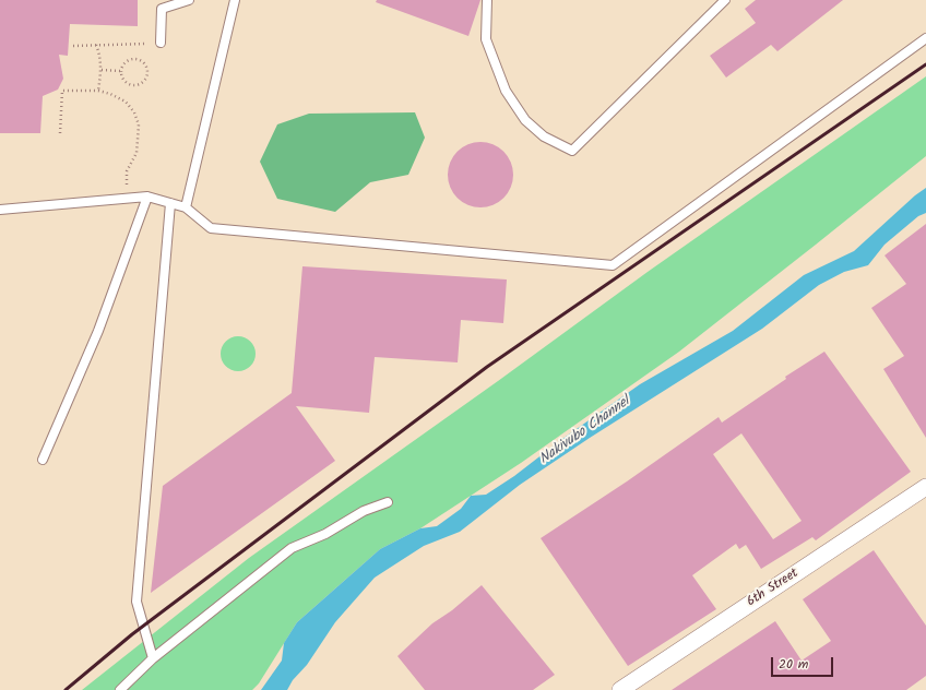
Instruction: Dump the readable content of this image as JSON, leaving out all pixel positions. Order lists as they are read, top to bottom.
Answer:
{
  "streets": {
    "street": ["6th Street"]
  },
  "water": ["Nakivubo Channel"],
  "scale_bar": "20 m"
}
